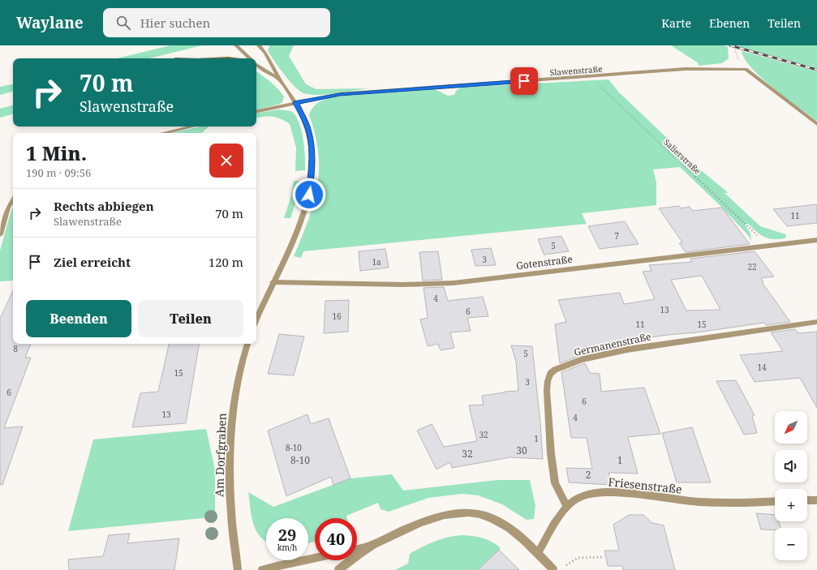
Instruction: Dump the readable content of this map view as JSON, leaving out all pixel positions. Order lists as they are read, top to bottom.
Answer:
{
  "streets": {
    "street": [
      "Slawenstraße",
      "Gotenstraße",
      "Germanenstraße",
      "Am Dorfgraben",
      "Friesenstraße"
    ],
    "path": ["Salierstraße"]
  },
  "crossings": [
    ["Slawenstraße", "Salierstraße"],
    ["Salierstraße", "Gotenstraße"],
    ["Germanenstraße", "Friesenstraße"]
  ],
  "house_numbers": [
    "11",
    "7",
    "5",
    "3",
    "1a",
    "22",
    "4",
    "13",
    "6",
    "16",
    "11",
    "15",
    "8",
    "5",
    "14",
    "15",
    "3",
    "6",
    "6",
    "13",
    "4",
    "32",
    "1",
    "8-10",
    "30",
    "32",
    "8-10",
    "1",
    "2"
  ],
  "north": "bottom left",
  "page": {
    "header": "Waylane",
    "search": "Hier suchen",
    "nav": ["Karte", "Ebenen", "Teilen"],
    "turn": ["70 m", "Slawenstraße"],
    "heading": ["1 Min.", "190 m · 09:56"],
    "list": [
      {
        "name": "Rechts abbiegen",
        "note": "Slawenstraße",
        "value": "70 m"
      },
      {
        "name": "Ziel erreicht",
        "value": "120 m"
      }
    ],
    "buttons": ["Beenden", "Teilen"],
    "map_buttons": ["+", "−"],
    "speed": "29 km/h",
    "limit": "40"
  }
}
